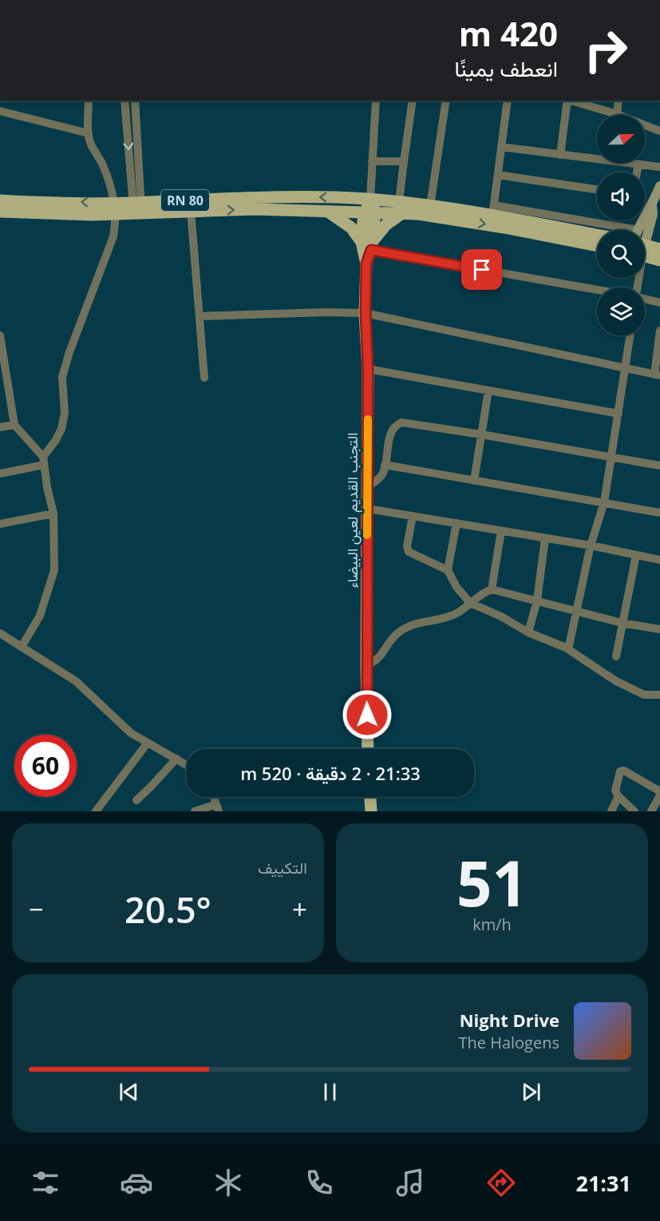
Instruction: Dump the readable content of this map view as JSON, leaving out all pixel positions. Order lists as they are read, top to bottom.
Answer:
{
  "streets": {
    "main road": ["RN 80", "التجنب القديم لعين البيضاء"]
  },
  "north": "right",
  "page": {
    "turn": ["420 m", "انعطف يمينًا"],
    "limit": "60",
    "trip": "21:33 · 2 دقيقة · 520 m",
    "tile": [
      ["51", "km/h"],
      "التكييف"
    ],
    "heat": ["−", "20.5°", "+"],
    "song": ["Night Drive", "The Halogens"],
    "tabs": "21:31"
  }
}
